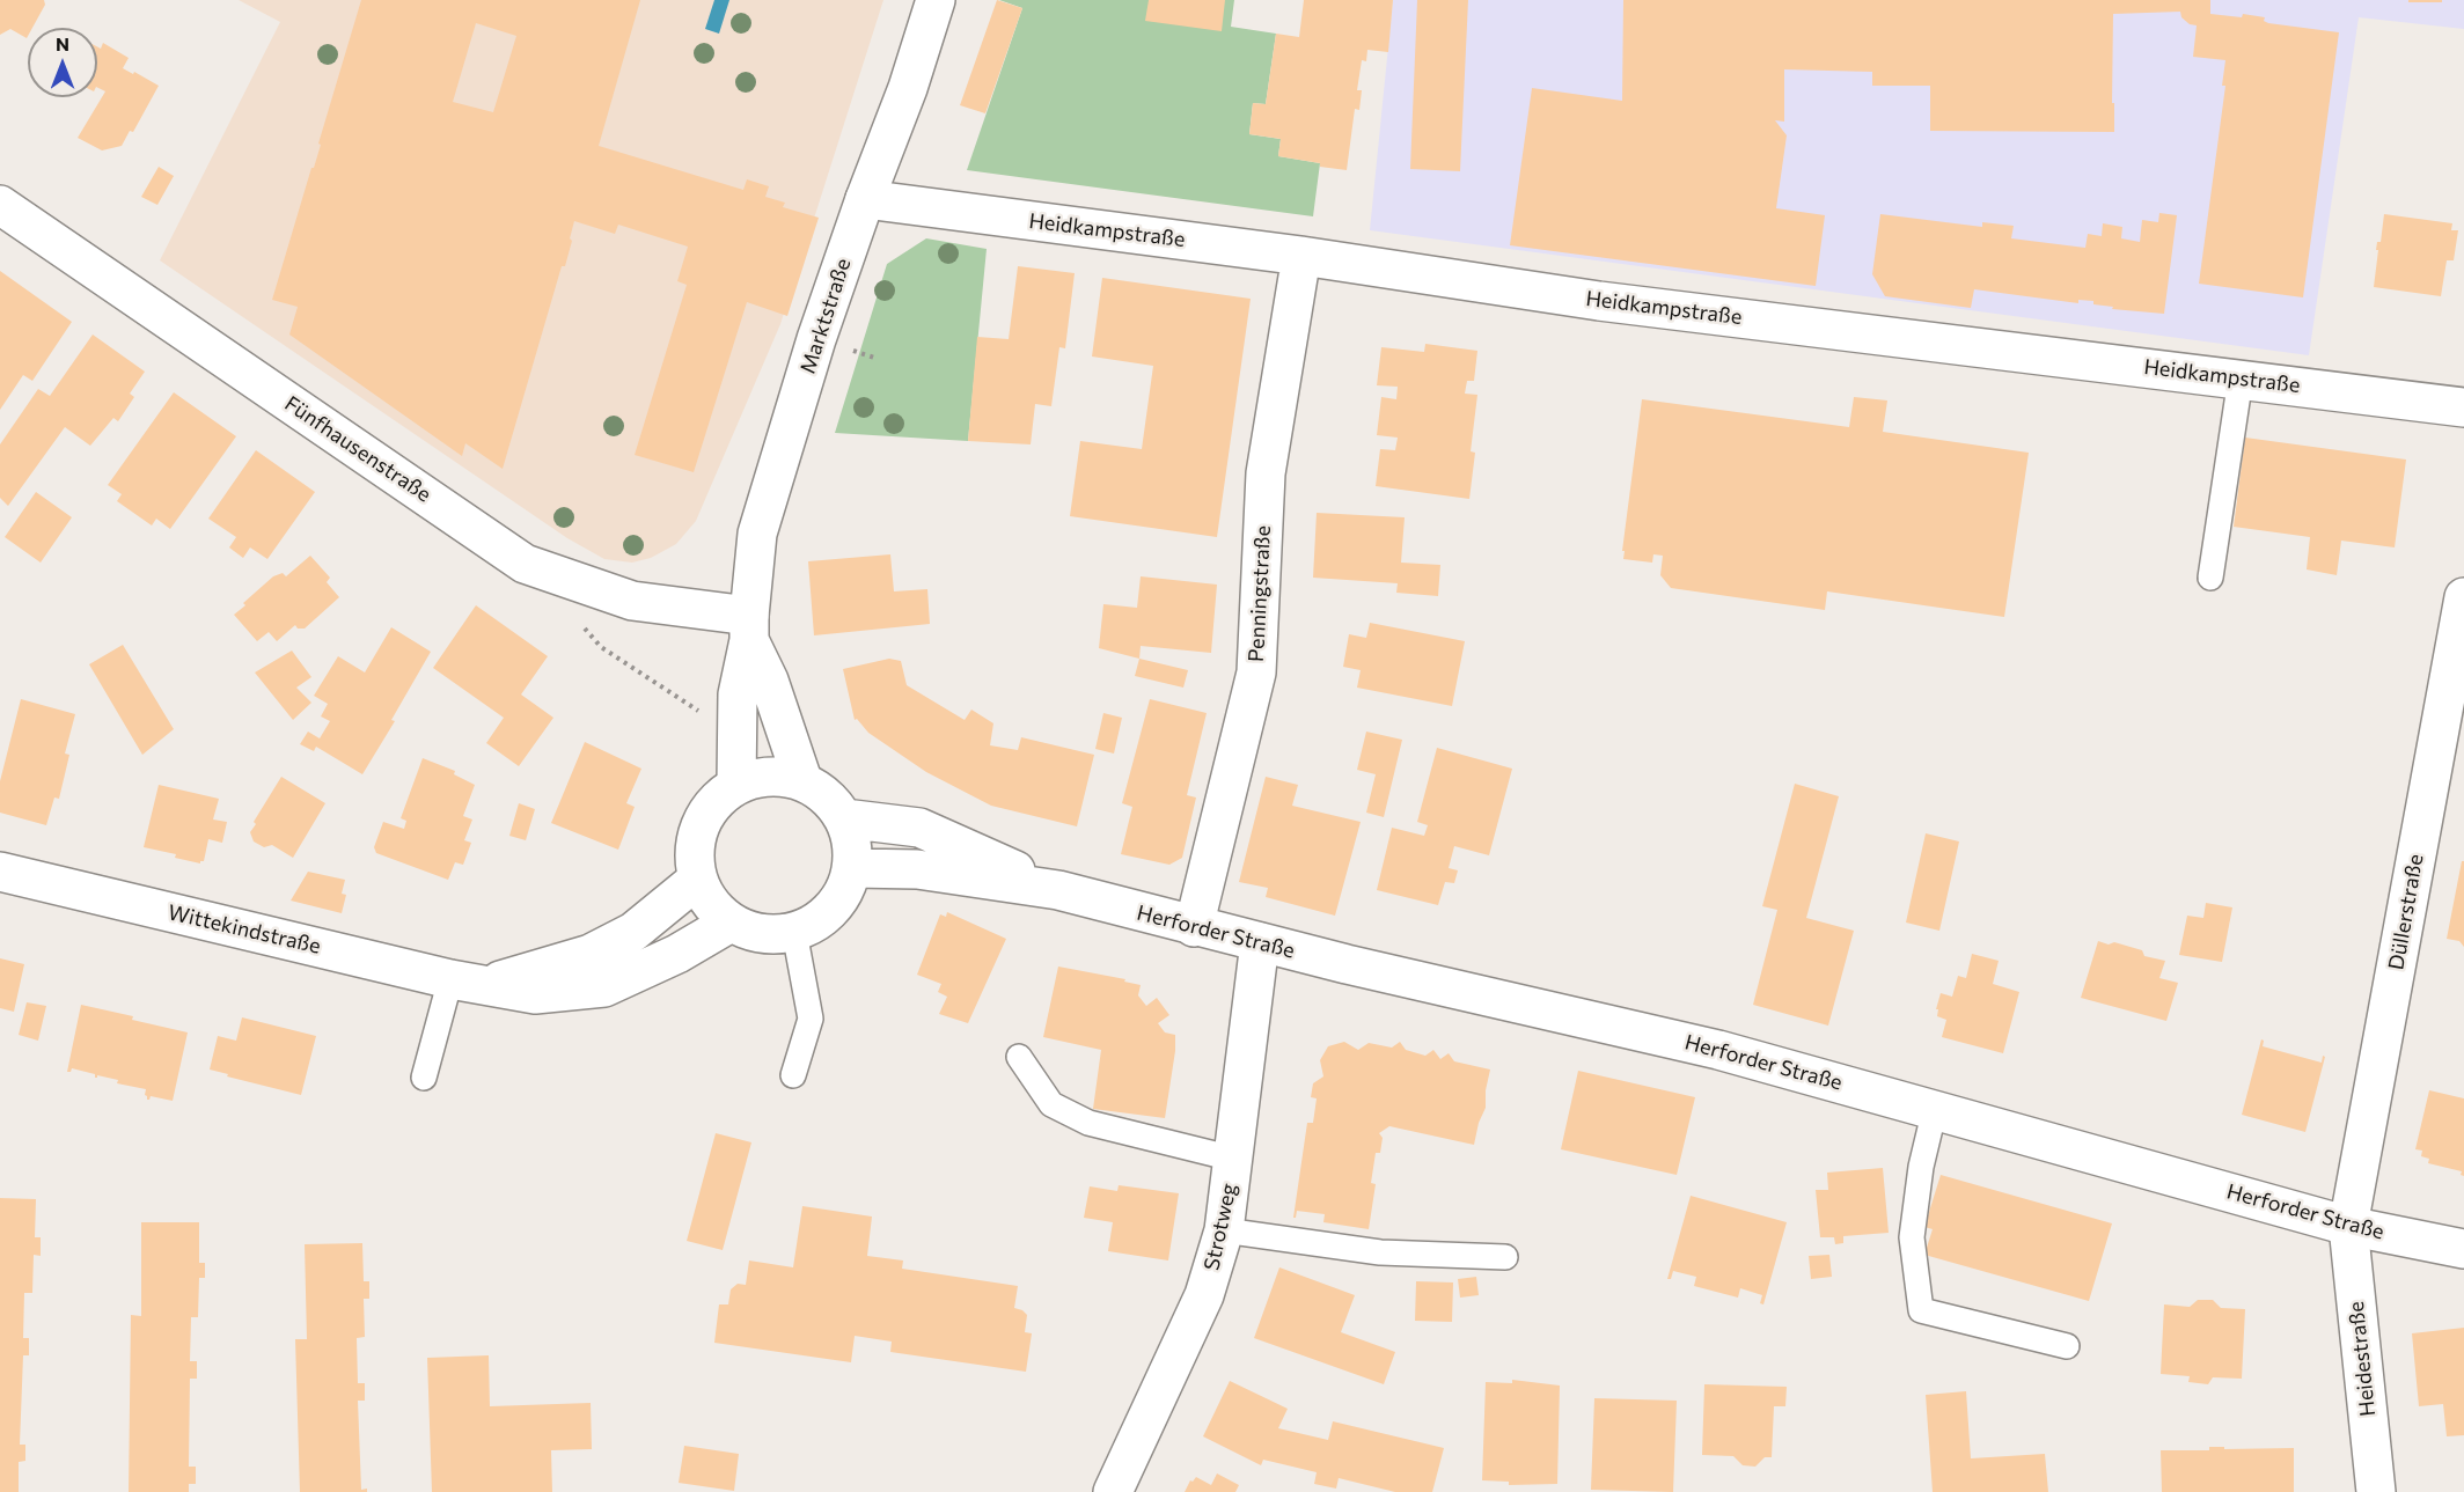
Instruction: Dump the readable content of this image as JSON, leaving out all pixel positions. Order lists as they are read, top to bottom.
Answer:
{
  "streets": {
    "street": [
      "Heidkampstraße",
      "Marktstraße",
      "Fünfhausenstraße",
      "Penningstraße",
      "Düllerstraße",
      "Wittekindstraße",
      "Herforder Straße",
      "Strotweg",
      "Heidestraße"
    ]
  },
  "crossings": [
    ["Heidkampstraße", "Marktstraße"],
    ["Heidkampstraße", "Penningstraße"],
    ["Marktstraße", "Fünfhausenstraße"],
    ["Marktstraße", "Wittekindstraße"],
    ["Marktstraße", "Herforder Straße"],
    ["Penningstraße", "Herforder Straße"],
    ["Düllerstraße", "Herforder Straße"],
    ["Düllerstraße", "Heidestraße"],
    ["Wittekindstraße", "Herforder Straße"],
    ["Herforder Straße", "Strotweg"],
    ["Herforder Straße", "Heidestraße"]
  ],
  "north": "top"
}
